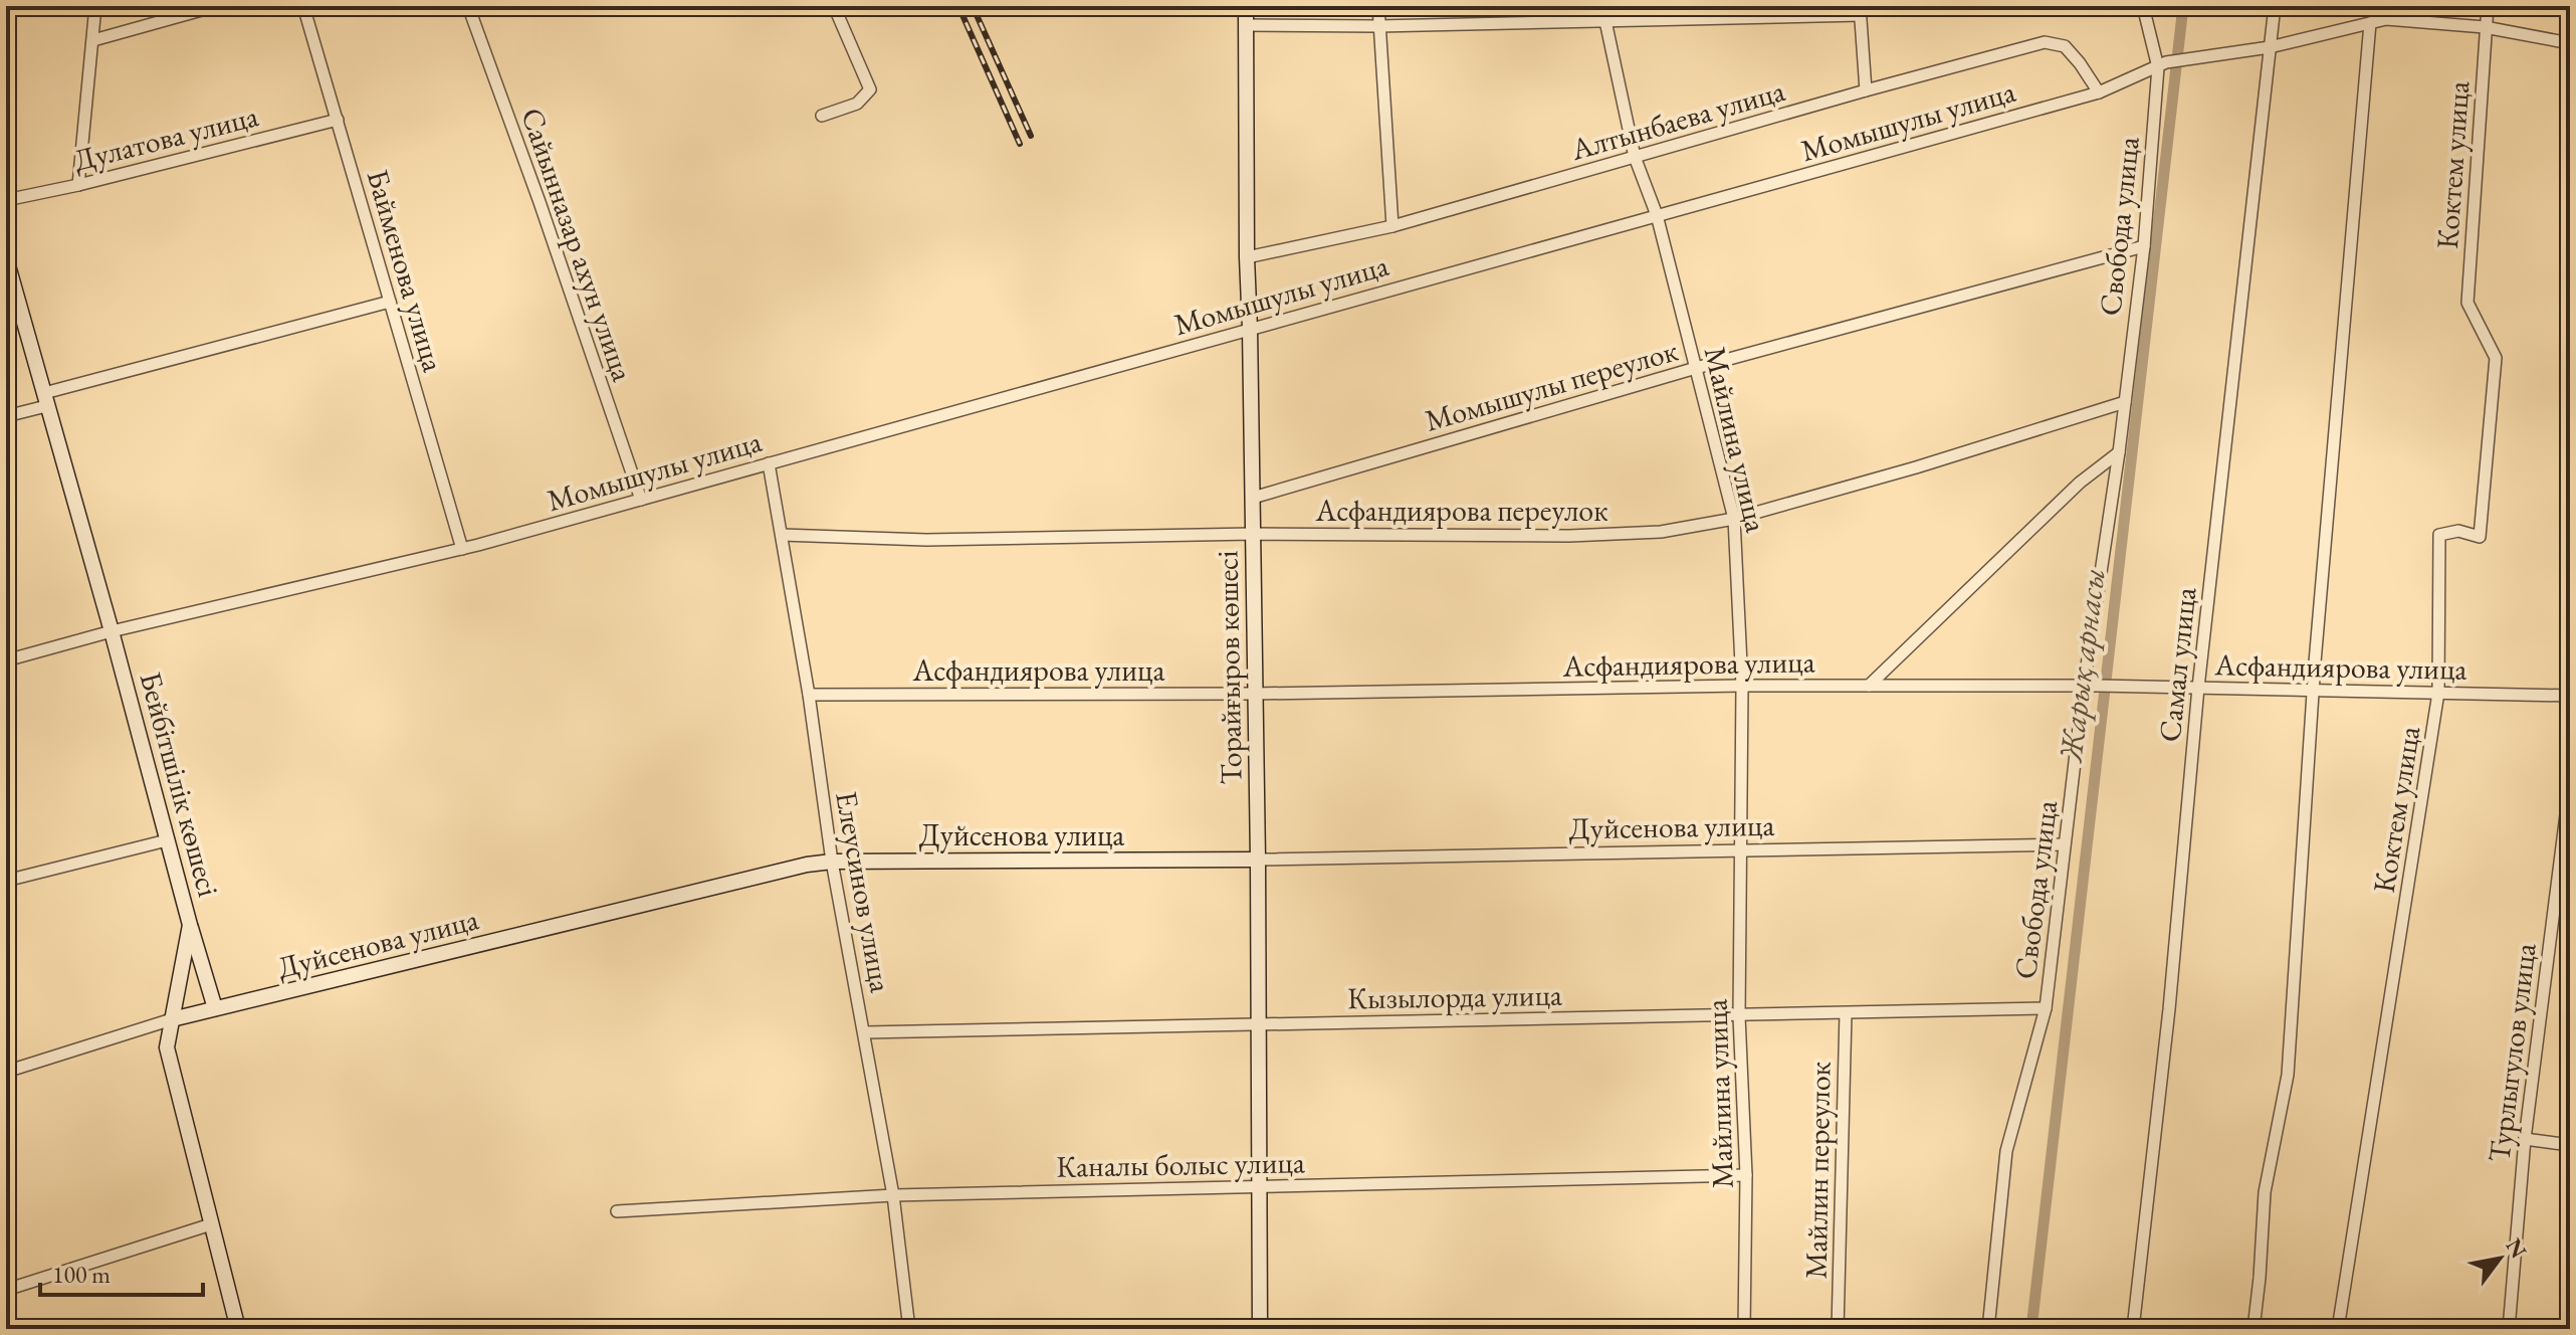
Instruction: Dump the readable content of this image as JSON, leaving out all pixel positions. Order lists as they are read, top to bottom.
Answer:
{
  "streets": {
    "street": [
      "Алтынбаева улица",
      "Момышулы улица",
      "Дулатова улица",
      "Коктем улица",
      "Свобода улица",
      "Сайынназар ахун улица",
      "Байменова улица",
      "Момышулы переулок",
      "Майлина улица",
      "Асфандиярова переулок",
      "Асфандиярова улица",
      "Самал улица",
      "Торайғыров көшесі",
      "Бейбітшілік көшесі",
      "Дуйсенова улица",
      "Елеусинов улица",
      "Кызылорда улица",
      "Турлыгулов улица",
      "Каналы болыс улица",
      "Майлин переулок"
    ]
  },
  "crossings": [
    ["Алтынбаева улица", "Момышулы улица"],
    ["Алтынбаева улица", "Майлина улица"],
    ["Алтынбаева улица", "Торайғыров көшесі"],
    ["Момышулы улица", "Коктем улица"],
    ["Момышулы улица", "Свобода улица"],
    ["Момышулы улица", "Сайынназар ахун улица"],
    ["Момышулы улица", "Байменова улица"],
    ["Момышулы улица", "Майлина улица"],
    ["Момышулы улица", "Самал улица"],
    ["Момышулы улица", "Торайғыров көшесі"],
    ["Момышулы улица", "Бейбітшілік көшесі"],
    ["Момышулы улица", "Елеусинов улица"],
    ["Дулатова улица", "Байменова улица"],
    ["Коктем улица", "Асфандиярова улица"],
    ["Свобода улица", "Момышулы переулок"],
    ["Свобода улица", "Асфандиярова переулок"],
    ["Свобода улица", "Асфандиярова улица"],
    ["Свобода улица", "Дуйсенова улица"],
    ["Свобода улица", "Кызылорда улица"],
    ["Момышулы переулок", "Майлина улица"],
    ["Момышулы переулок", "Торайғыров көшесі"],
    ["Майлина улица", "Асфандиярова переулок"],
    ["Майлина улица", "Асфандиярова улица"],
    ["Майлина улица", "Дуйсенова улица"],
    ["Майлина улица", "Кызылорда улица"],
    ["Майлина улица", "Каналы болыс улица"],
    ["Асфандиярова переулок", "Торайғыров көшесі"],
    ["Асфандиярова переулок", "Елеусинов улица"],
    ["Асфандиярова улица", "Самал улица"],
    ["Асфандиярова улица", "Торайғыров көшесі"],
    ["Асфандиярова улица", "Елеусинов улица"],
    ["Торайғыров көшесі", "Дуйсенова улица"],
    ["Торайғыров көшесі", "Кызылорда улица"],
    ["Торайғыров көшесі", "Каналы болыс улица"],
    ["Бейбітшілік көшесі", "Дуйсенова улица"],
    ["Дуйсенова улица", "Елеусинов улица"],
    ["Елеусинов улица", "Кызылорда улица"],
    ["Елеусинов улица", "Каналы болыс улица"],
    ["Кызылорда улица", "Майлин переулок"]
  ],
  "water": ["Жарық арнасы"],
  "scale_bar": "100 m",
  "north": "top right"
}
